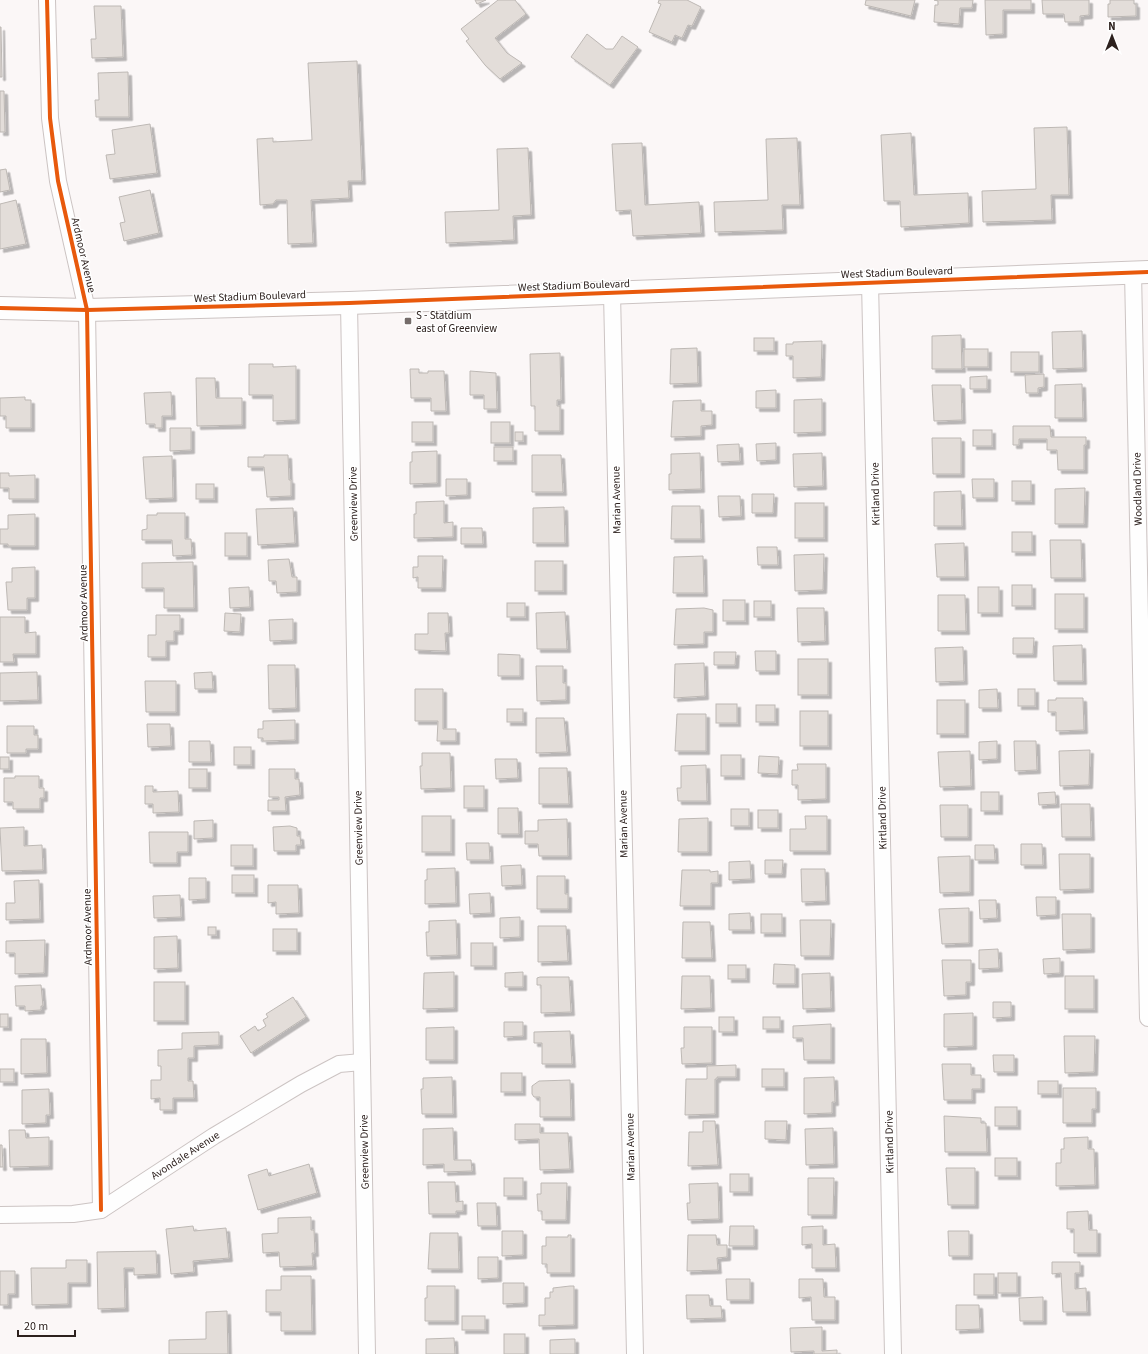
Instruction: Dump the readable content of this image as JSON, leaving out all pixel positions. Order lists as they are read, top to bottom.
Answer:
{
  "streets": {
    "main road": ["West Stadium Boulevard"],
    "street": [
      "Ardmoor Avenue",
      "Woodland Drive",
      "Kirtland Drive",
      "Marian Avenue",
      "Greenview Drive",
      "Avondale Avenue"
    ]
  },
  "crossings": [
    ["Ardmoor Avenue", "West Stadium Boulevard"],
    ["Ardmoor Avenue", "Avondale Avenue"],
    ["West Stadium Boulevard", "Woodland Drive"],
    ["West Stadium Boulevard", "Kirtland Drive"],
    ["West Stadium Boulevard", "Marian Avenue"],
    ["West Stadium Boulevard", "Greenview Drive"],
    ["Greenview Drive", "Avondale Avenue"]
  ],
  "places": {
    "transit": ["S - Statdium east of Greenview"]
  },
  "scale_bar": "20 m",
  "north": "top"
}
